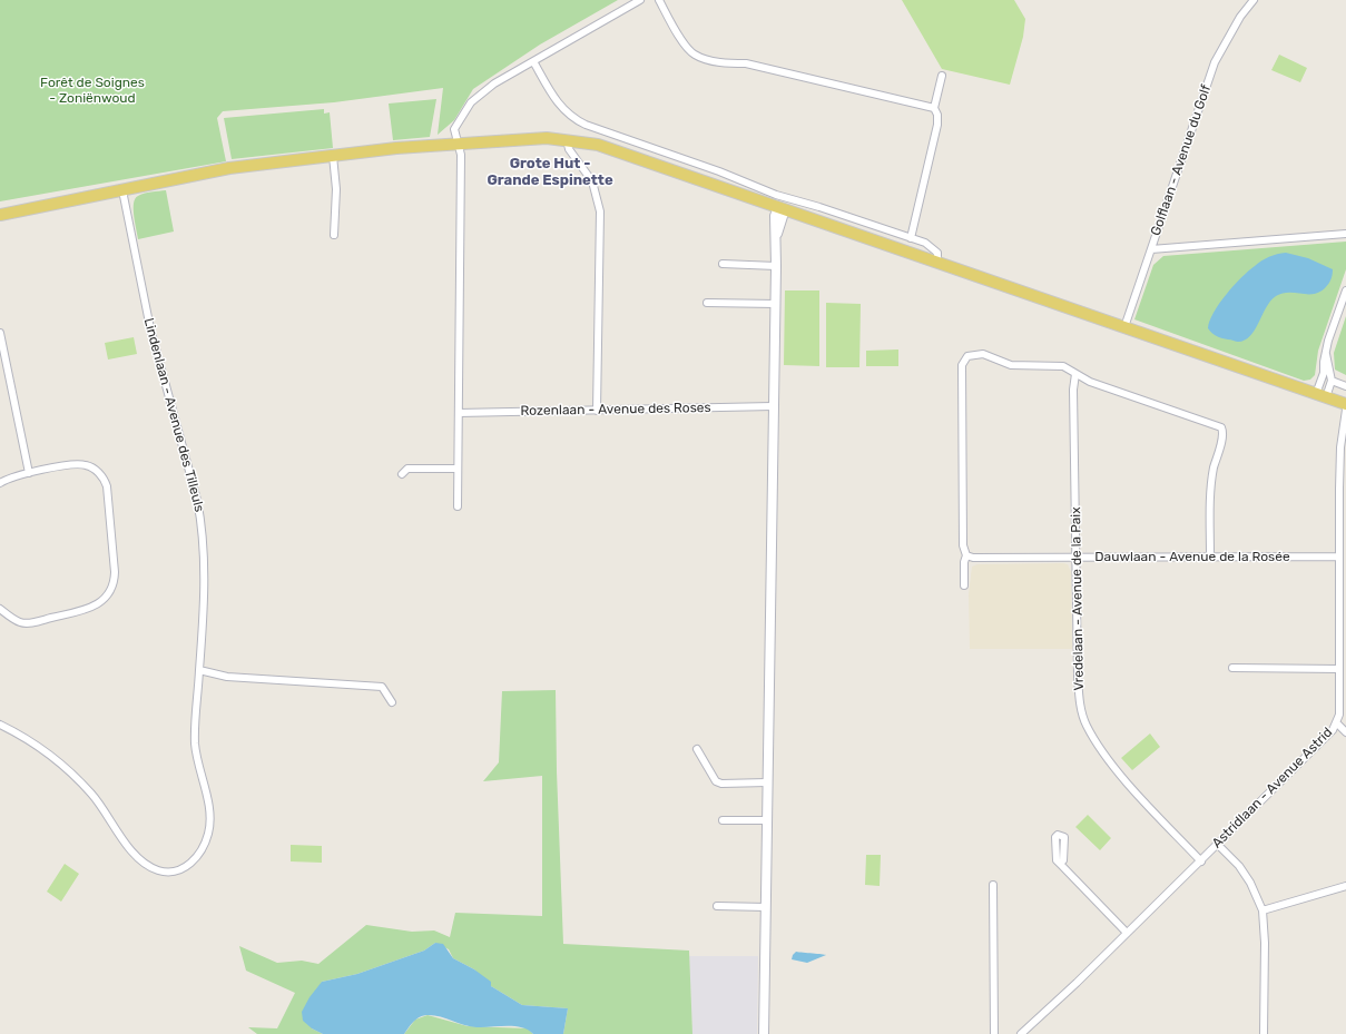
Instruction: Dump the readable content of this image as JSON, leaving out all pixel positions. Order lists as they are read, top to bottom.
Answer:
{
  "streets": {
    "street": [
      "Golflaan - Avenue du Golf",
      "Rozenlaan - Avenue des Roses",
      "Lindenlaan - Avenue des Tilleuls",
      "Dauwlaan - Avenue de la Rosée",
      "Vredelaan - Avenue de la Paix",
      "Astridlaan - Avenue Astrid"
    ]
  },
  "crossings": [
    ["Dauwlaan - Avenue de la Rosée", "Vredelaan - Avenue de la Paix"],
    ["Dauwlaan - Avenue de la Rosée", "Astridlaan - Avenue Astrid"],
    ["Vredelaan - Avenue de la Paix", "Astridlaan - Avenue Astrid"]
  ],
  "districts": ["Grote Hut - Grande Espinette"],
  "parks": ["Forêt de Soignes - Zoniënwoud"]
}
